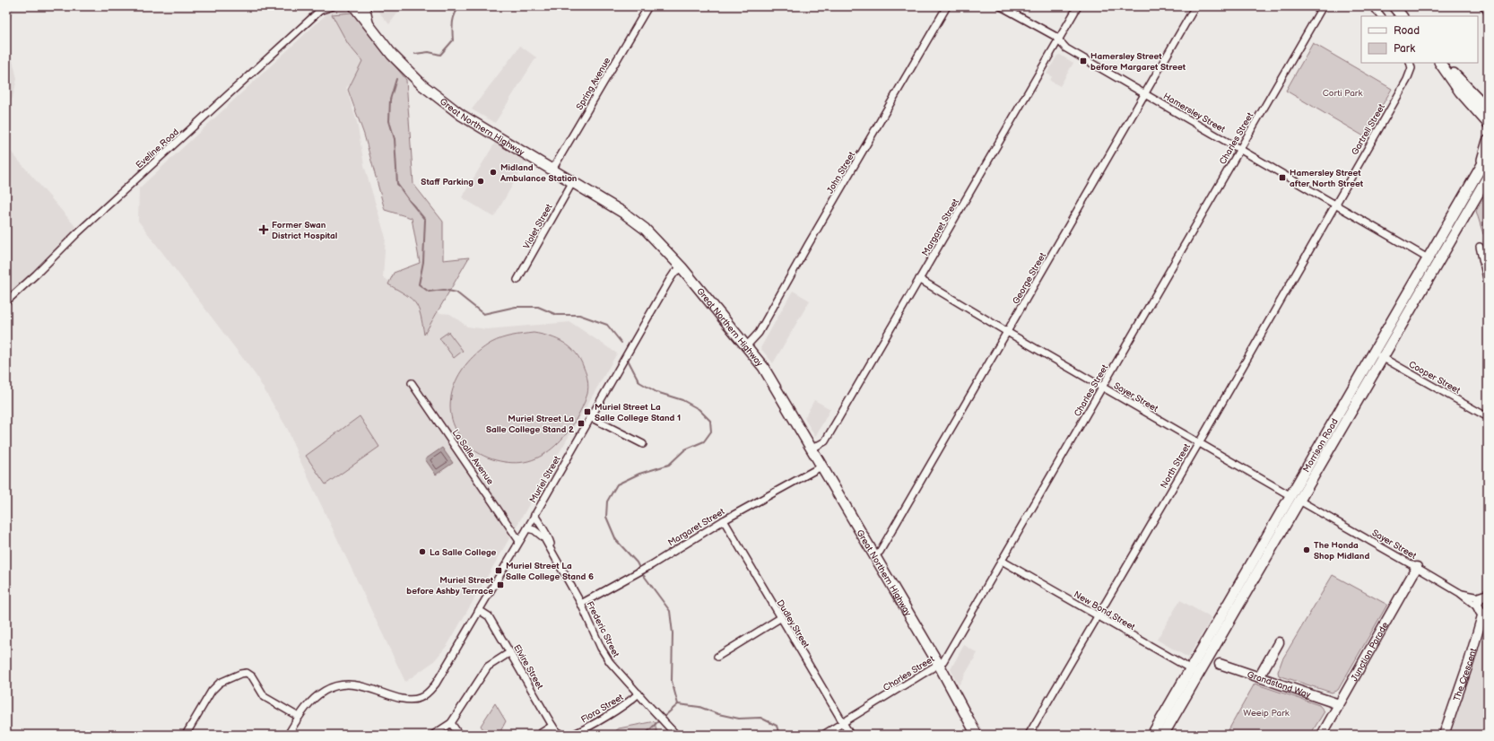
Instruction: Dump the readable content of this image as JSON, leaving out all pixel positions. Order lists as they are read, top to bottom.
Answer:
{
  "streets": {
    "main road": ["Great Northern Highway", "Morrison Road"],
    "street": [
      "Spring Avenue",
      "Hamersley Street",
      "Gartrell Street",
      "Charles Street",
      "Eveline Road",
      "John Street",
      "Violet Street",
      "Margaret Street",
      "George Street",
      "Cooper Street",
      "Sayer Street",
      "La Salle Avenue",
      "North Street",
      "Muriel Street",
      "New Bond Street",
      "Dudley Street",
      "Frederic Street",
      "Junction Parade",
      "Elvire Street",
      "The Crescent",
      "Grandstand Way",
      "Flora Street"
    ]
  },
  "crossings": [
    ["Spring Avenue", "Great Northern Highway"],
    ["Hamersley Street", "Gartrell Street"],
    ["Hamersley Street", "Charles Street"],
    ["Hamersley Street", "Margaret Street"],
    ["Hamersley Street", "George Street"],
    ["Hamersley Street", "Morrison Road"],
    ["Hamersley Street", "North Street"],
    ["Great Northern Highway", "Charles Street"],
    ["Great Northern Highway", "John Street"],
    ["Great Northern Highway", "Violet Street"],
    ["Great Northern Highway", "Margaret Street"],
    ["Great Northern Highway", "George Street"],
    ["Great Northern Highway", "Muriel Street"],
    ["Gartrell Street", "North Street"],
    ["Charles Street", "Sayer Street"],
    ["Charles Street", "New Bond Street"],
    ["Charles Street", "Dudley Street"],
    ["Margaret Street", "Sayer Street"],
    ["Margaret Street", "Dudley Street"],
    ["Margaret Street", "Frederic Street"],
    ["George Street", "Sayer Street"],
    ["Cooper Street", "Morrison Road"],
    ["Sayer Street", "Morrison Road"],
    ["Sayer Street", "North Street"],
    ["Sayer Street", "Junction Parade"],
    ["Sayer Street", "The Crescent"],
    ["Morrison Road", "New Bond Street"],
    ["La Salle Avenue", "Muriel Street"],
    ["North Street", "New Bond Street"],
    ["Muriel Street", "Frederic Street"],
    ["Muriel Street", "Elvire Street"],
    ["Frederic Street", "Flora Street"],
    ["Junction Parade", "Grandstand Way"]
  ],
  "parks": ["Corti Park", "Weeip Park"],
  "places": {
    "transit": [
      "Hamersley Street before Margaret Street",
      "Hamersley Street after North Street",
      "Muriel Street La Salle College Stand 1",
      "Muriel Street La Salle College Stand 2",
      "Muriel Street La Salle College Stand 6",
      "Muriel Street before Ashby Terrace"
    ],
    "other": [
      "Midland Ambulance Station",
      "Staff Parking",
      "The Honda Shop Midland",
      "La Salle College"
    ],
    "health": ["Former Swan District Hospital"]
  },
  "legend": ["Road", "Park"]
}
